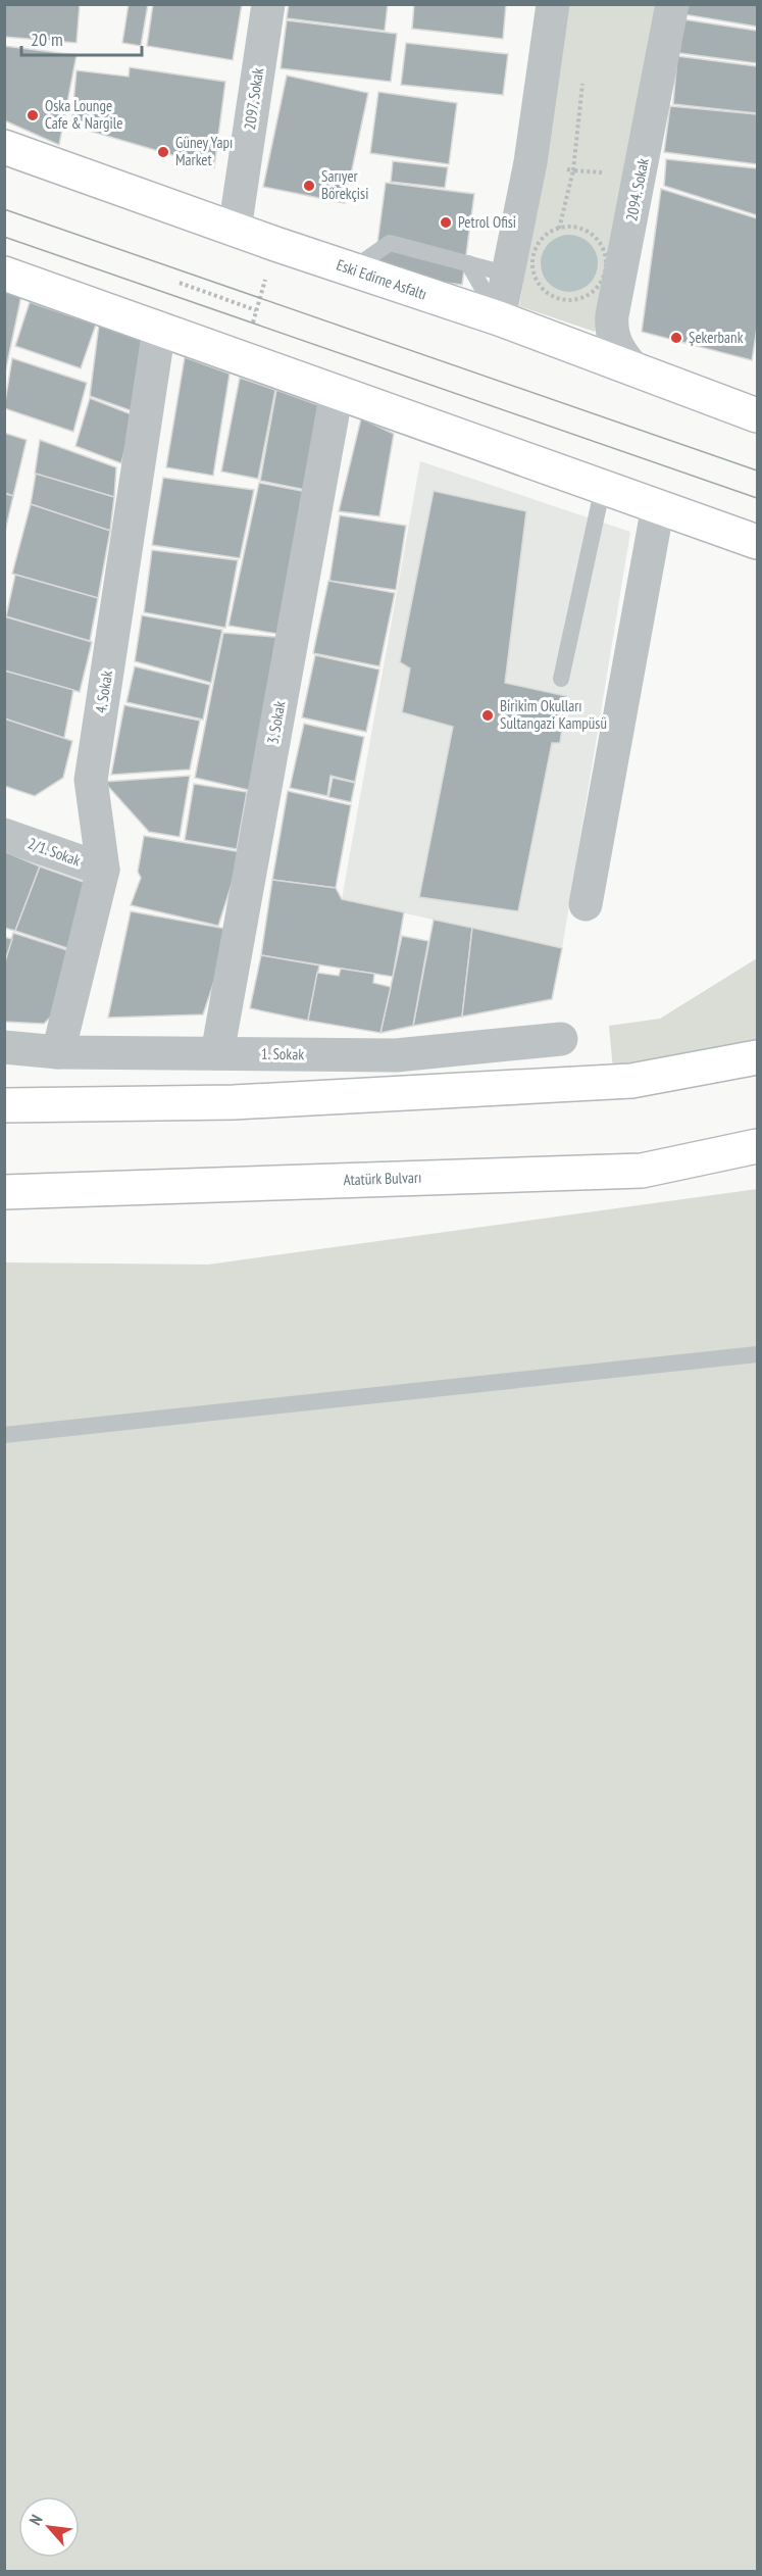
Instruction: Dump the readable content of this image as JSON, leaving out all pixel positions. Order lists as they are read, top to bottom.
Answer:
{
  "streets": {
    "main road": ["Eski Edirne Asfaltı", "Atatürk Bulvarı"],
    "street": [
      "2097. Sokak",
      "2094. Sokak",
      "4. Sokak",
      "3. Sokak",
      "2/1. Sokak",
      "1. Sokak"
    ]
  },
  "crossings": [
    ["2097. Sokak", "Eski Edirne Asfaltı"],
    ["2094. Sokak", "Eski Edirne Asfaltı"],
    ["4. Sokak", "2/1. Sokak"],
    ["4. Sokak", "1. Sokak"],
    ["3. Sokak", "1. Sokak"]
  ],
  "places": [
    "Oska Lounge Cafe & Nargile",
    "Güney Yapı Market",
    "Sarıyer Börekçisi",
    "Petrol Ofisi",
    "Şekerbank",
    "Birikim Okulları Sultangazi Kampüsü"
  ],
  "scale_bar": "20 m",
  "north": "top left"
}
